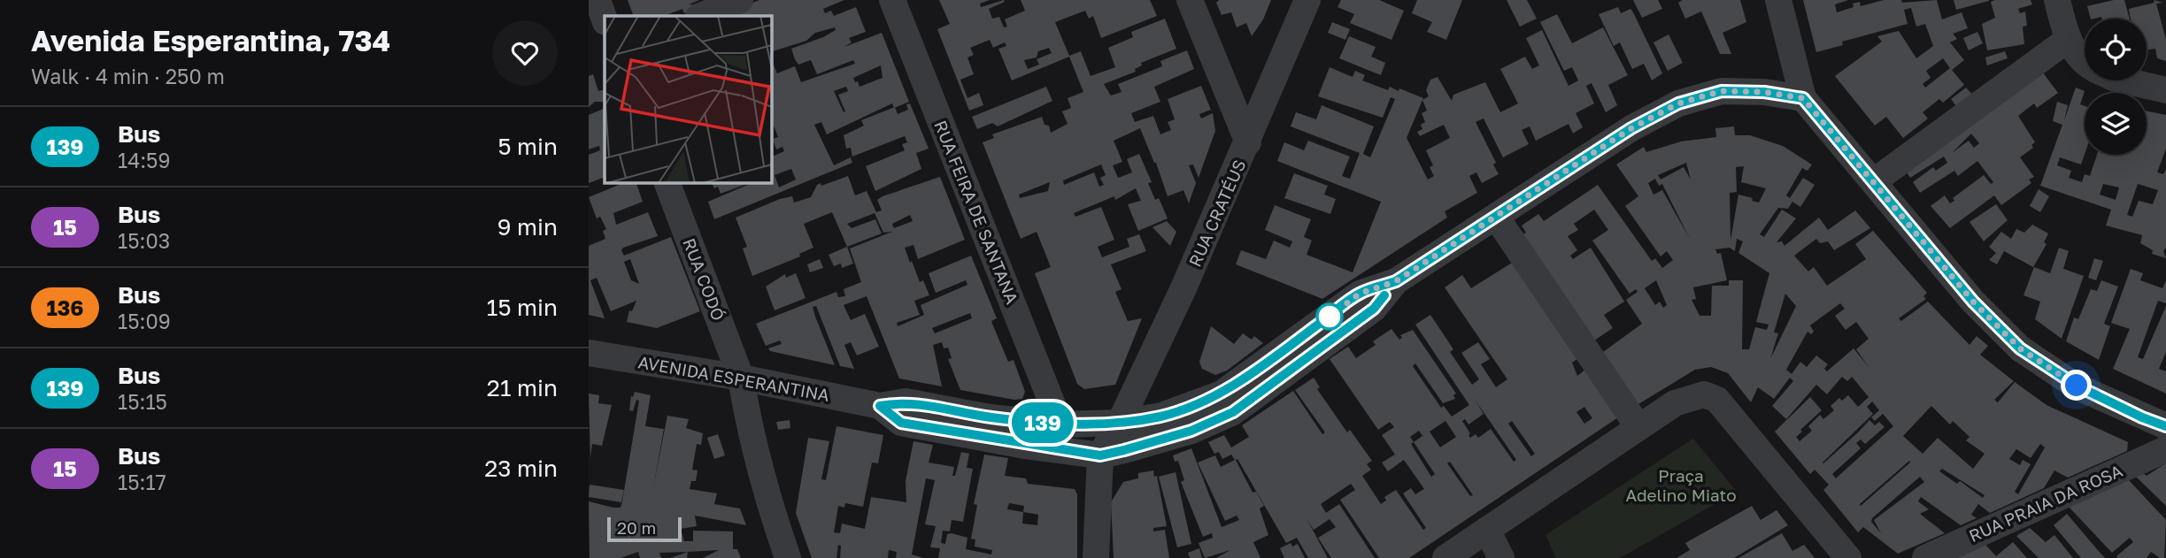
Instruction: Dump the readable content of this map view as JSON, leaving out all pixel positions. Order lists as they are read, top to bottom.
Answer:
{
  "streets": {
    "street": [
      "RUA FEIRA DE SANTANA",
      "RUA CRATÉUS",
      "RUA CODÓ",
      "AVENIDA ESPERANTINA",
      "RUA PRAIA DA ROSA"
    ]
  },
  "crossings": [
    ["RUA FEIRA DE SANTANA", "AVENIDA ESPERANTINA"],
    ["RUA CRATÉUS", "AVENIDA ESPERANTINA"],
    ["RUA CODÓ", "AVENIDA ESPERANTINA"]
  ],
  "parks": ["Praça Adelino Miato"],
  "lines": ["bus line 139"],
  "scale_bar": "20 m",
  "page": {
    "heading": ["Avenida Esperantina, 734", "Walk · 4 min · 250 m"],
    "on_map": "139",
    "list": [
      {
        "mark": "139",
        "name": "Bus",
        "note": "14:59",
        "value": "5 min"
      },
      {
        "mark": "15",
        "name": "Bus",
        "note": "15:03",
        "value": "9 min"
      },
      {
        "mark": "136",
        "name": "Bus",
        "note": "15:09",
        "value": "15 min"
      },
      {
        "mark": "139",
        "name": "Bus",
        "note": "15:15",
        "value": "21 min"
      },
      {
        "mark": "15",
        "name": "Bus",
        "note": "15:17",
        "value": "23 min"
      }
    ],
    "scale": "20 m"
  }
}
